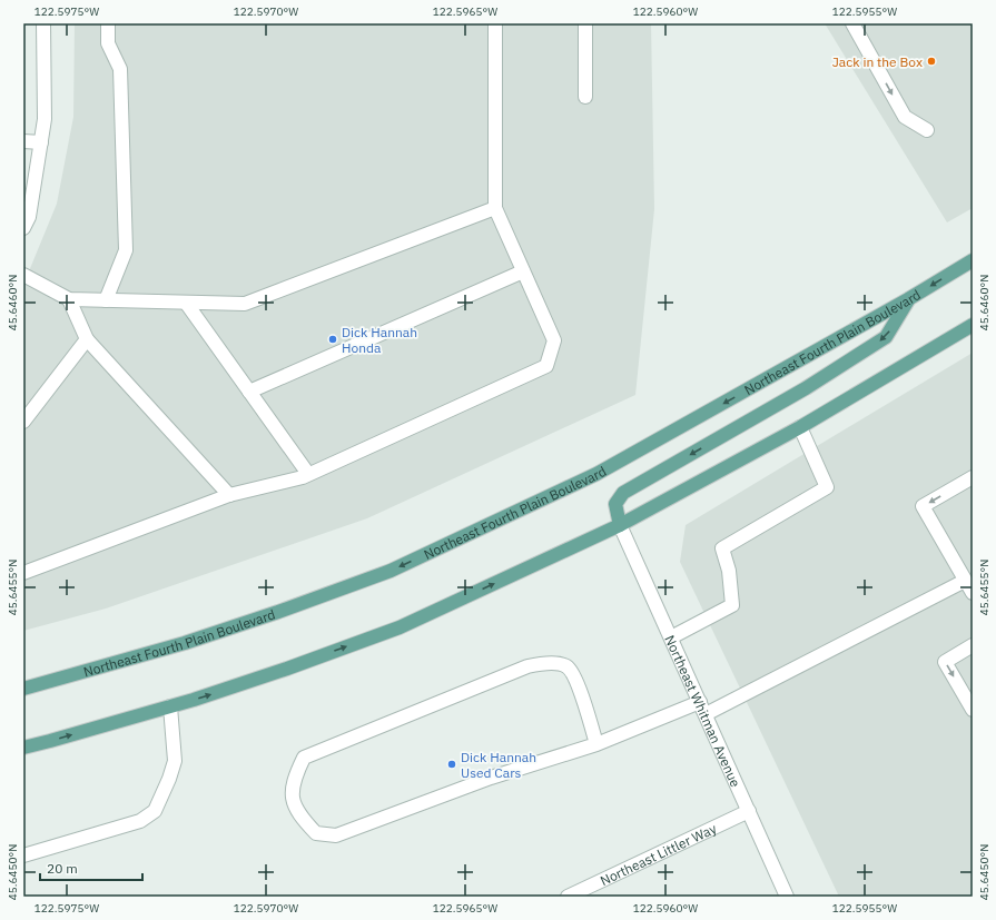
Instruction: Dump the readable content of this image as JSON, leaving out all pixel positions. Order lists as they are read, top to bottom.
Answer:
{
  "streets": {
    "main road": ["Northeast Fourth Plain Boulevard"],
    "street": ["Northeast Whitman Avenue", "Northeast Littler Way"]
  },
  "crossings": [
    ["Northeast Whitman Avenue", "Northeast Littler Way"]
  ],
  "places": ["Jack in the Box", "Dick Hannah Honda", "Dick Hannah Used Cars"],
  "scale_bar": "20 m",
  "coordinates": [
    "122.5975°W",
    "122.5970°W",
    "122.5965°W",
    "122.5960°W",
    "122.5955°W",
    "45.6460°N",
    "45.6455°N",
    "45.6450°N"
  ]
}
